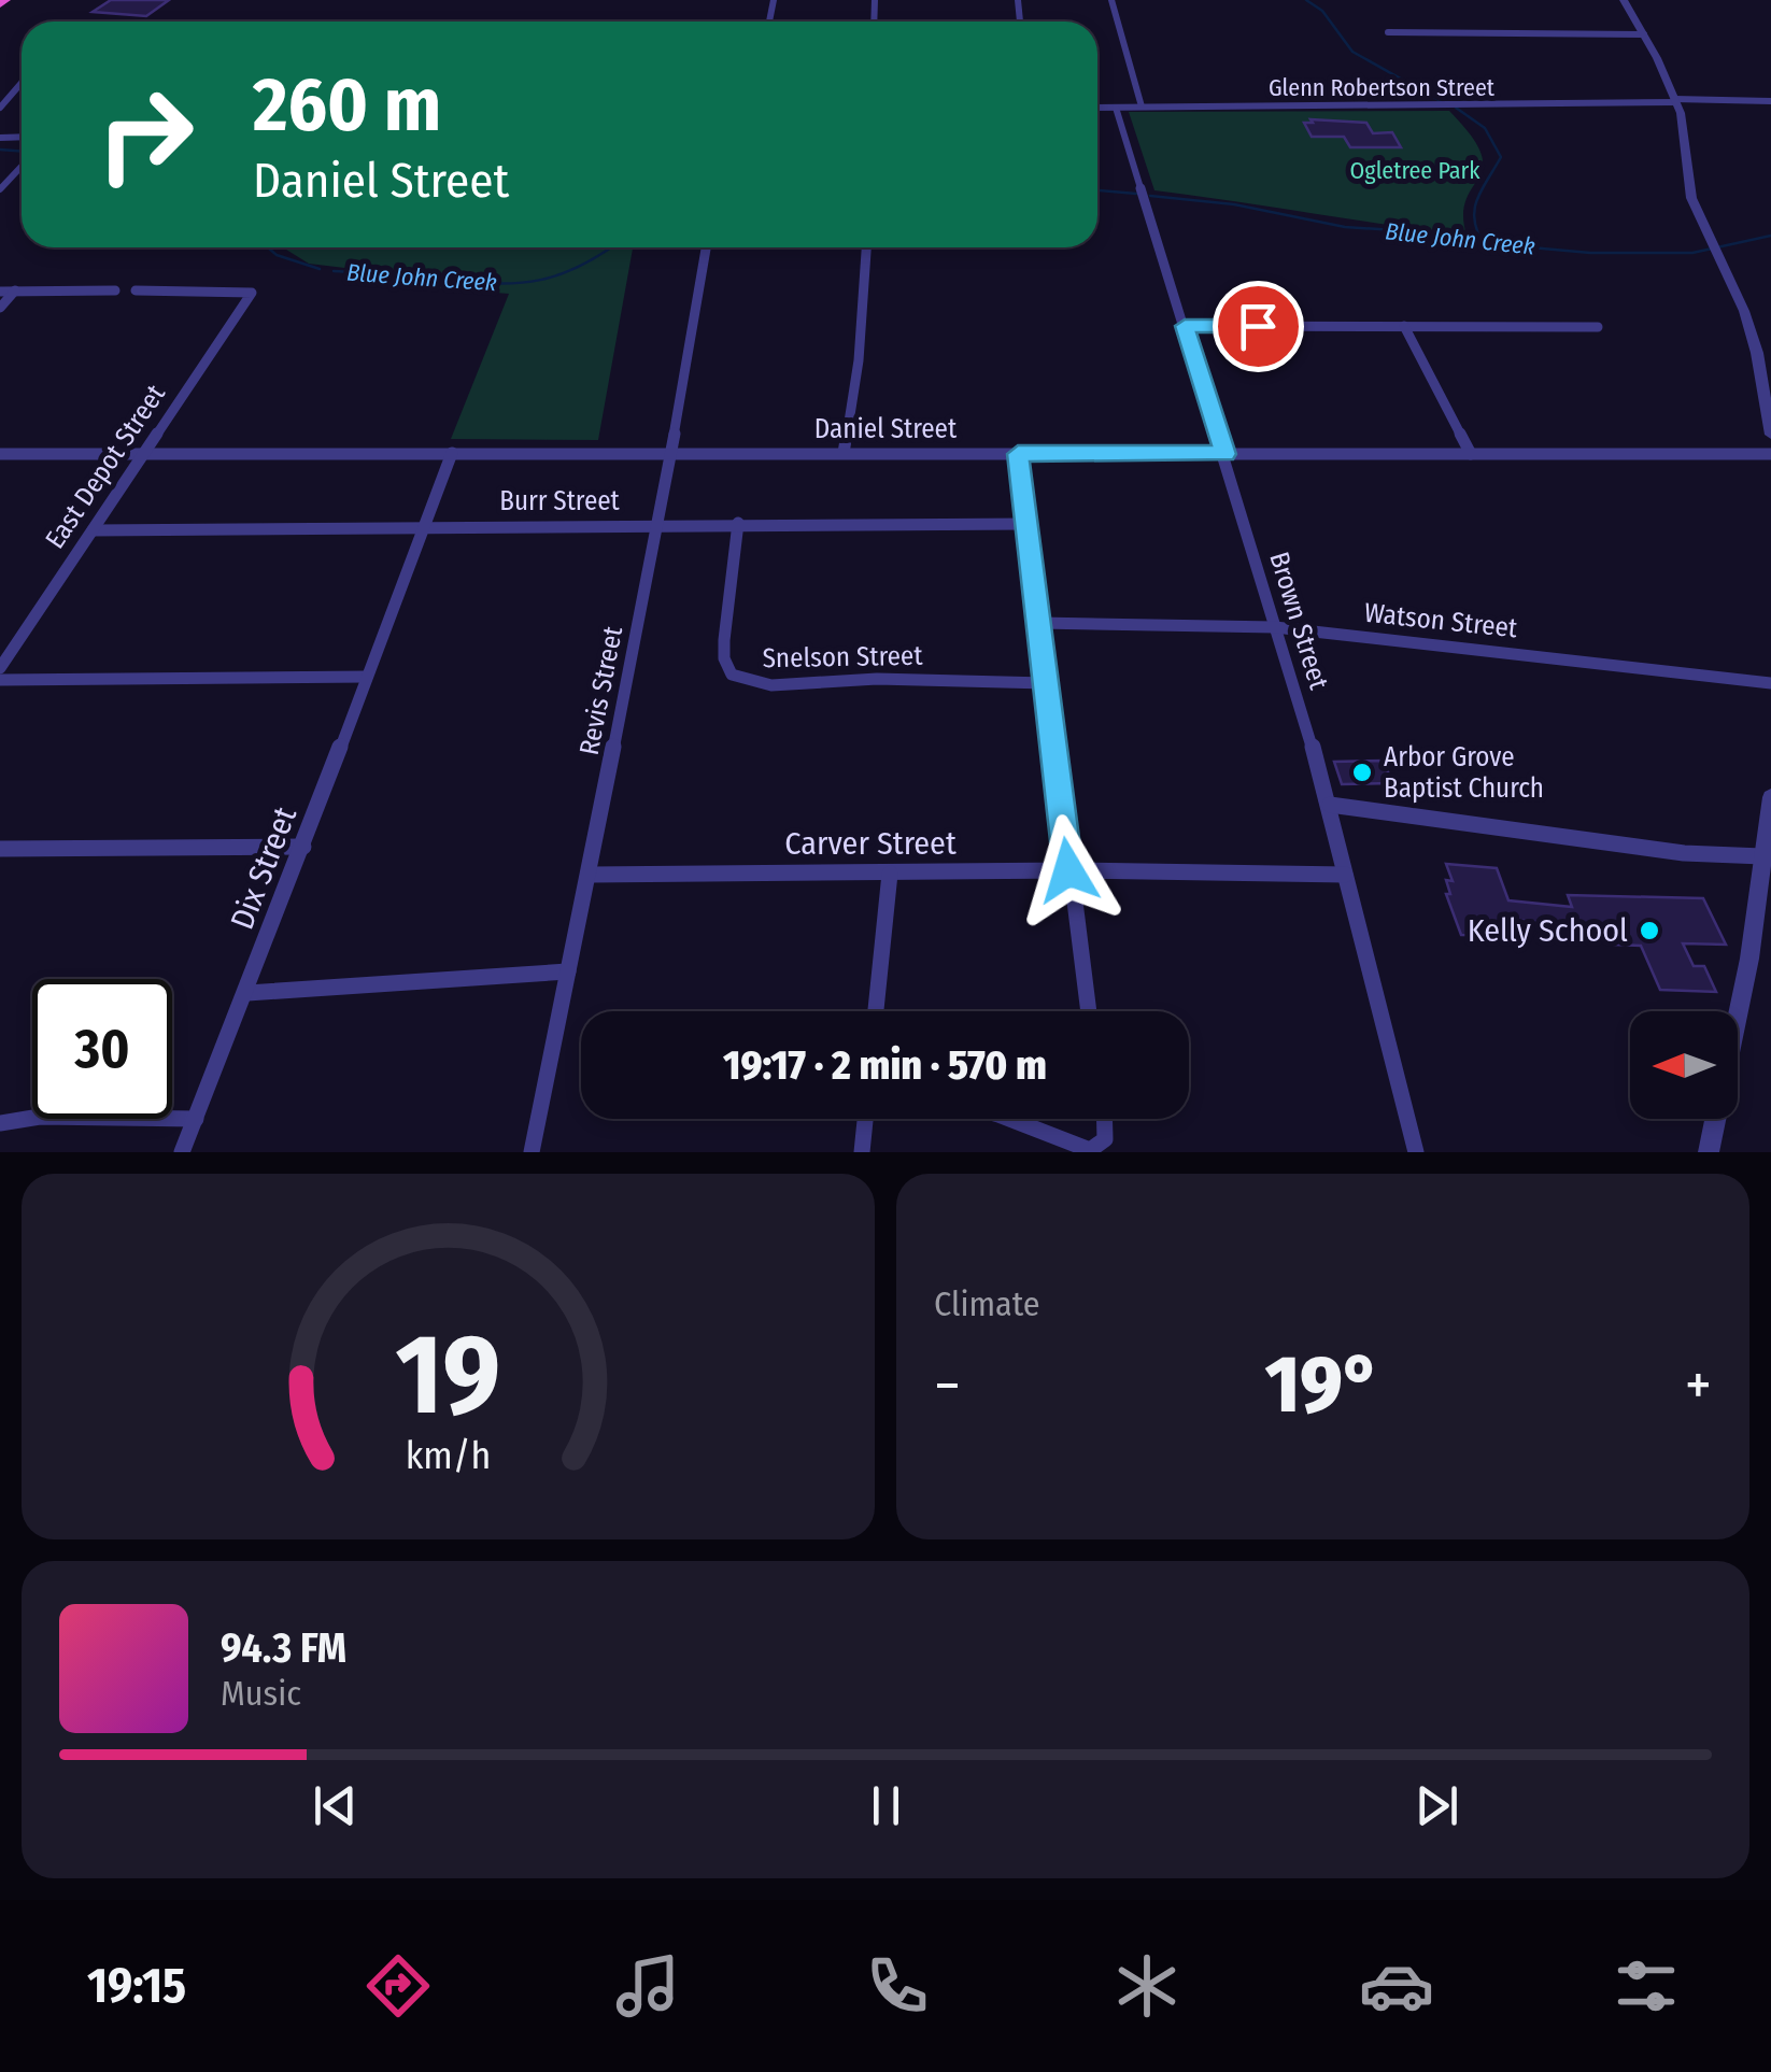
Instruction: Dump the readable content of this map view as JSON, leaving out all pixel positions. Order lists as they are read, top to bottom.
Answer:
{
  "streets": {
    "street": [
      "Glenn Robertson Street",
      "Daniel Street",
      "East Depot Street",
      "Burr Street",
      "Brown Street",
      "Watson Street",
      "Snelson Street",
      "Revis Street",
      "Carver Street",
      "Dix Street"
    ]
  },
  "crossings": [
    ["Glenn Robertson Street", "Brown Street"],
    ["Daniel Street", "East Depot Street"],
    ["Daniel Street", "Brown Street"],
    ["Daniel Street", "Revis Street"],
    ["Daniel Street", "Dix Street"],
    ["East Depot Street", "Burr Street"],
    ["Burr Street", "Snelson Street"],
    ["Burr Street", "Revis Street"],
    ["Burr Street", "Dix Street"],
    ["Brown Street", "Watson Street"],
    ["Brown Street", "Carver Street"],
    ["Revis Street", "Carver Street"]
  ],
  "water": ["Blue John Creek"],
  "parks": ["Ogletree Park"],
  "places": ["Arbor Grove Baptist Church", "Kelly School"],
  "north": "left",
  "page": {
    "turn": ["260 m", "Daniel Street"],
    "limit": "30",
    "trip": "19:17 · 2 min · 570 m",
    "tile": "Climate",
    "heat": ["−", "19°", "+"],
    "song": ["94.3 FM", "Music"],
    "tabs": "19:15",
    "gauge": ["19", "km/h"]
  }
}
